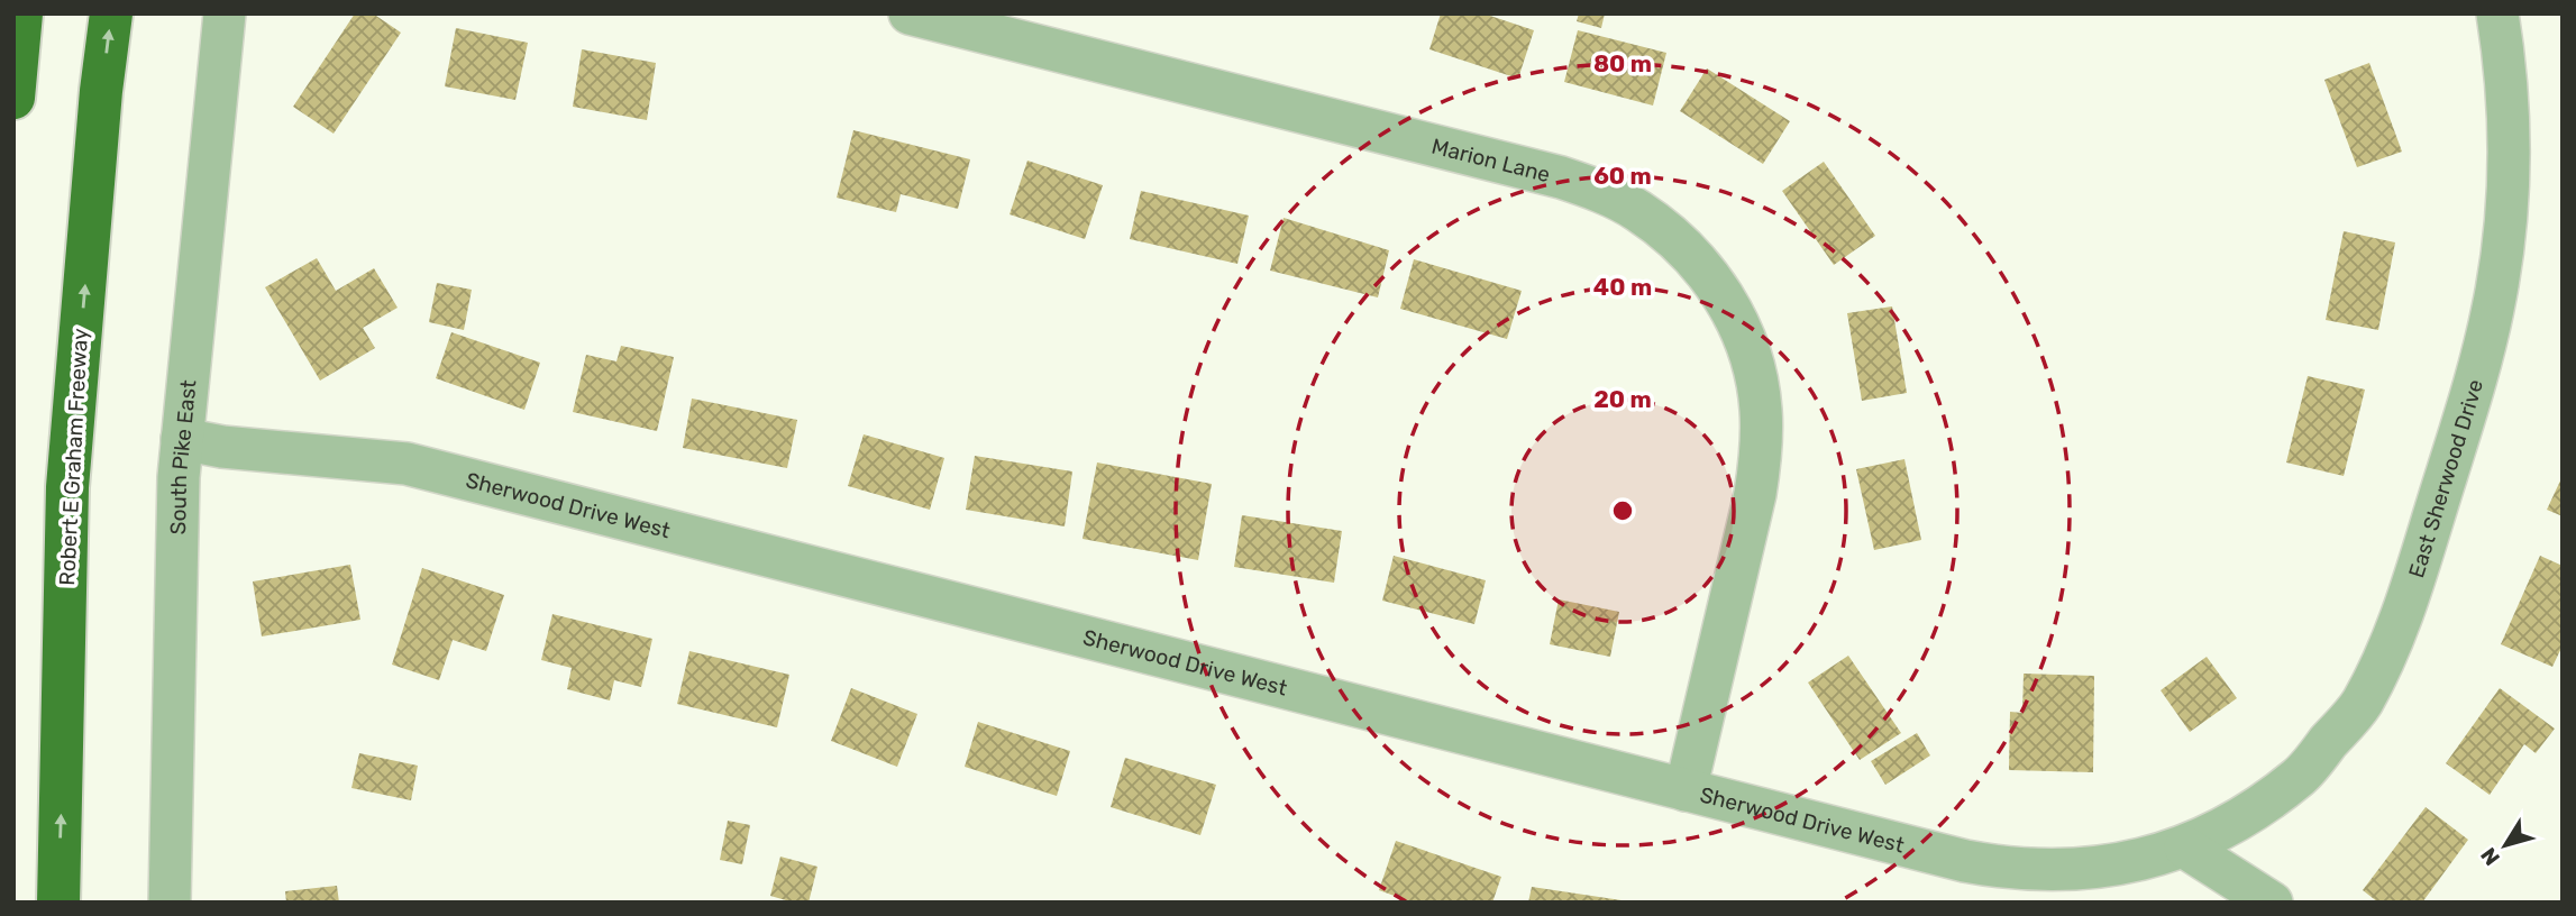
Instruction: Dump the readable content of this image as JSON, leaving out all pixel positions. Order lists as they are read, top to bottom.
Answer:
{
  "streets": {
    "highway": ["Robert E Graham Freeway"],
    "street": [
      "Marion Lane",
      "South Pike East",
      "East Sherwood Drive",
      "Sherwood Drive West"
    ]
  },
  "crossings": [
    ["Marion Lane", "Sherwood Drive West"],
    ["South Pike East", "Sherwood Drive West"],
    ["East Sherwood Drive", "Sherwood Drive West"]
  ],
  "one_way": ["Robert E Graham Freeway"],
  "north": "bottom left",
  "rings": [
    "80 m",
    "60 m",
    "40 m",
    "20 m"
  ]
}
